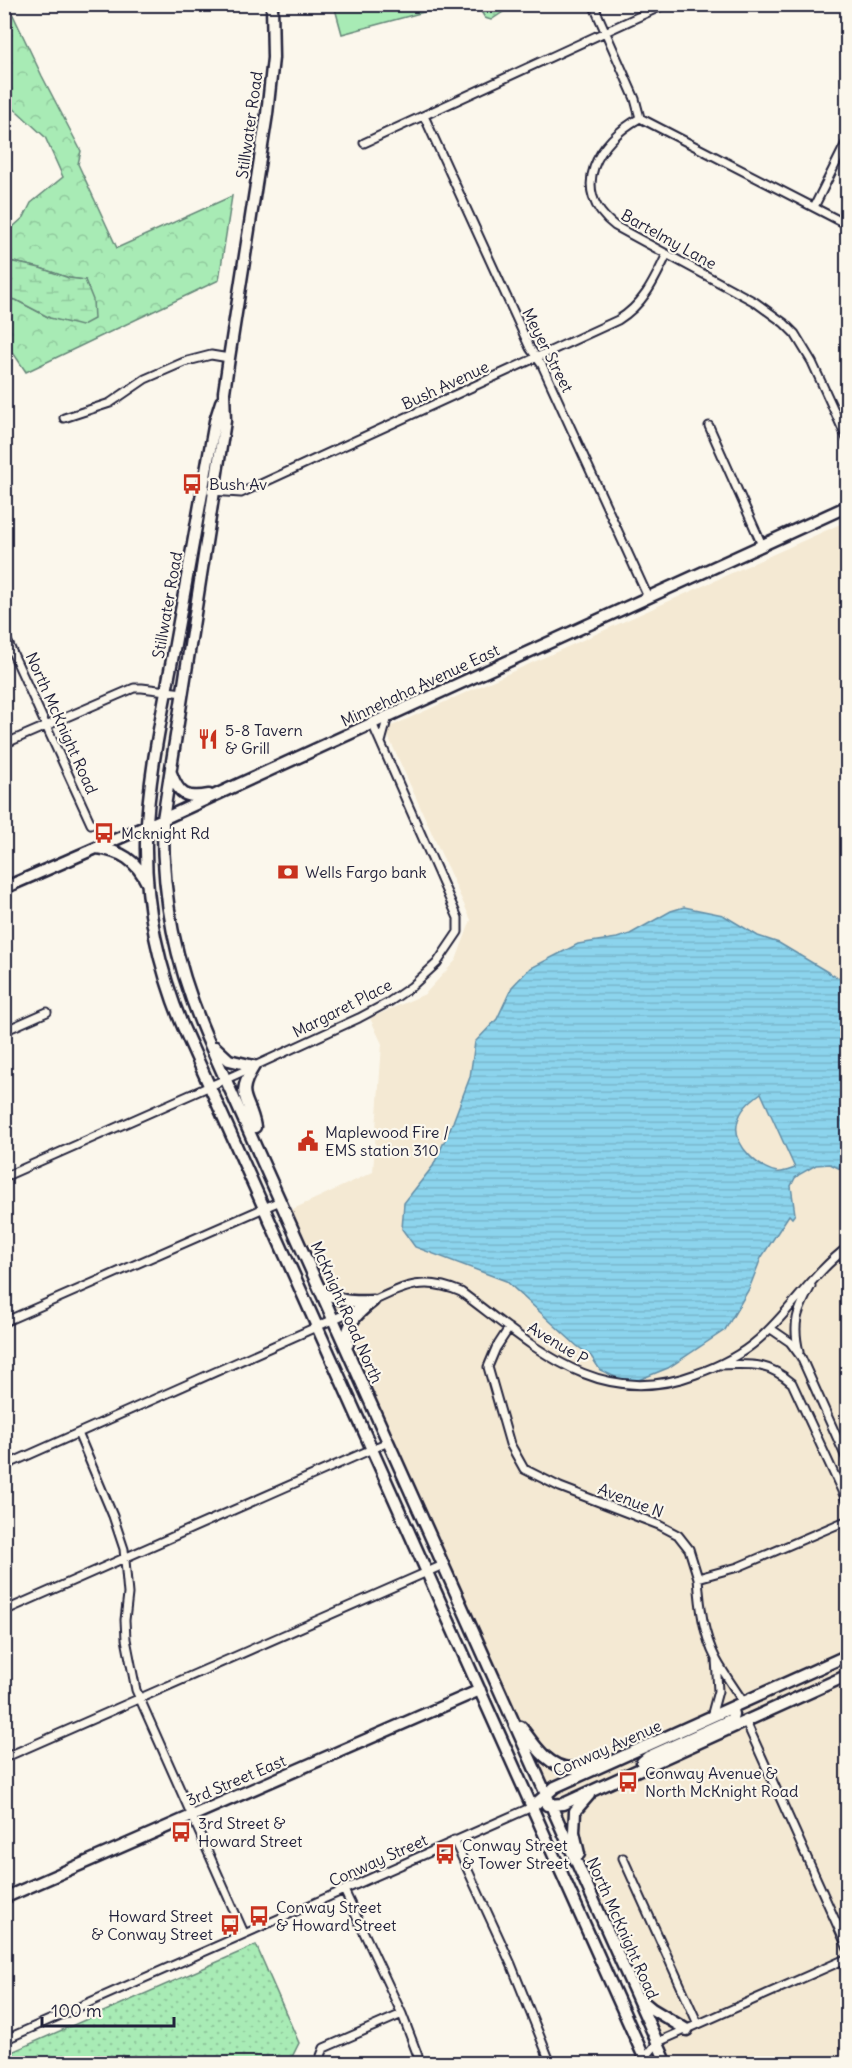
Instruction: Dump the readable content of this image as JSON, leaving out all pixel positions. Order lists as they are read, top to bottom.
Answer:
{
  "streets": {
    "main road": [
      "Stillwater Road",
      "Minnehaha Avenue East",
      "North McKnight Road",
      "McKnight Road North",
      "Conway Avenue",
      "3rd Street East"
    ],
    "street": [
      "Bartelmy Lane",
      "Meyer Street",
      "Bush Avenue",
      "Margaret Place",
      "Avenue P",
      "Avenue N",
      "Conway Street"
    ]
  },
  "crossings": [
    ["Stillwater Road", "Bush Avenue"],
    ["Stillwater Road", "Minnehaha Avenue East"],
    ["Stillwater Road", "McKnight Road North"],
    ["Bartelmy Lane", "Bush Avenue"],
    ["Meyer Street", "Bush Avenue"],
    ["Meyer Street", "Minnehaha Avenue East"],
    ["Minnehaha Avenue East", "Margaret Place"],
    ["Minnehaha Avenue East", "McKnight Road North"],
    ["North McKnight Road", "McKnight Road North"],
    ["North McKnight Road", "Conway Avenue"],
    ["North McKnight Road", "Conway Street"],
    ["Margaret Place", "McKnight Road North"],
    ["McKnight Road North", "Avenue P"],
    ["McKnight Road North", "Conway Avenue"],
    ["McKnight Road North", "3rd Street East"],
    ["McKnight Road North", "Conway Street"],
    ["Avenue P", "Avenue N"],
    ["Conway Avenue", "Conway Street"]
  ],
  "places": {
    "bus stop": [
      "Bush Av",
      "Mcknight Rd",
      "Conway Avenue & North McKnight Road",
      "3rd Street & Howard Street",
      "Conway Street & Tower Street",
      "Conway Street & Howard Street",
      "Howard Street & Conway Street"
    ],
    "restaurant": ["5-8 Tavern & Grill"],
    "bank": ["Wells Fargo bank"],
    "public building": ["Maplewood Fire / EMS station 310"]
  },
  "scale_bar": "100 m"
}
